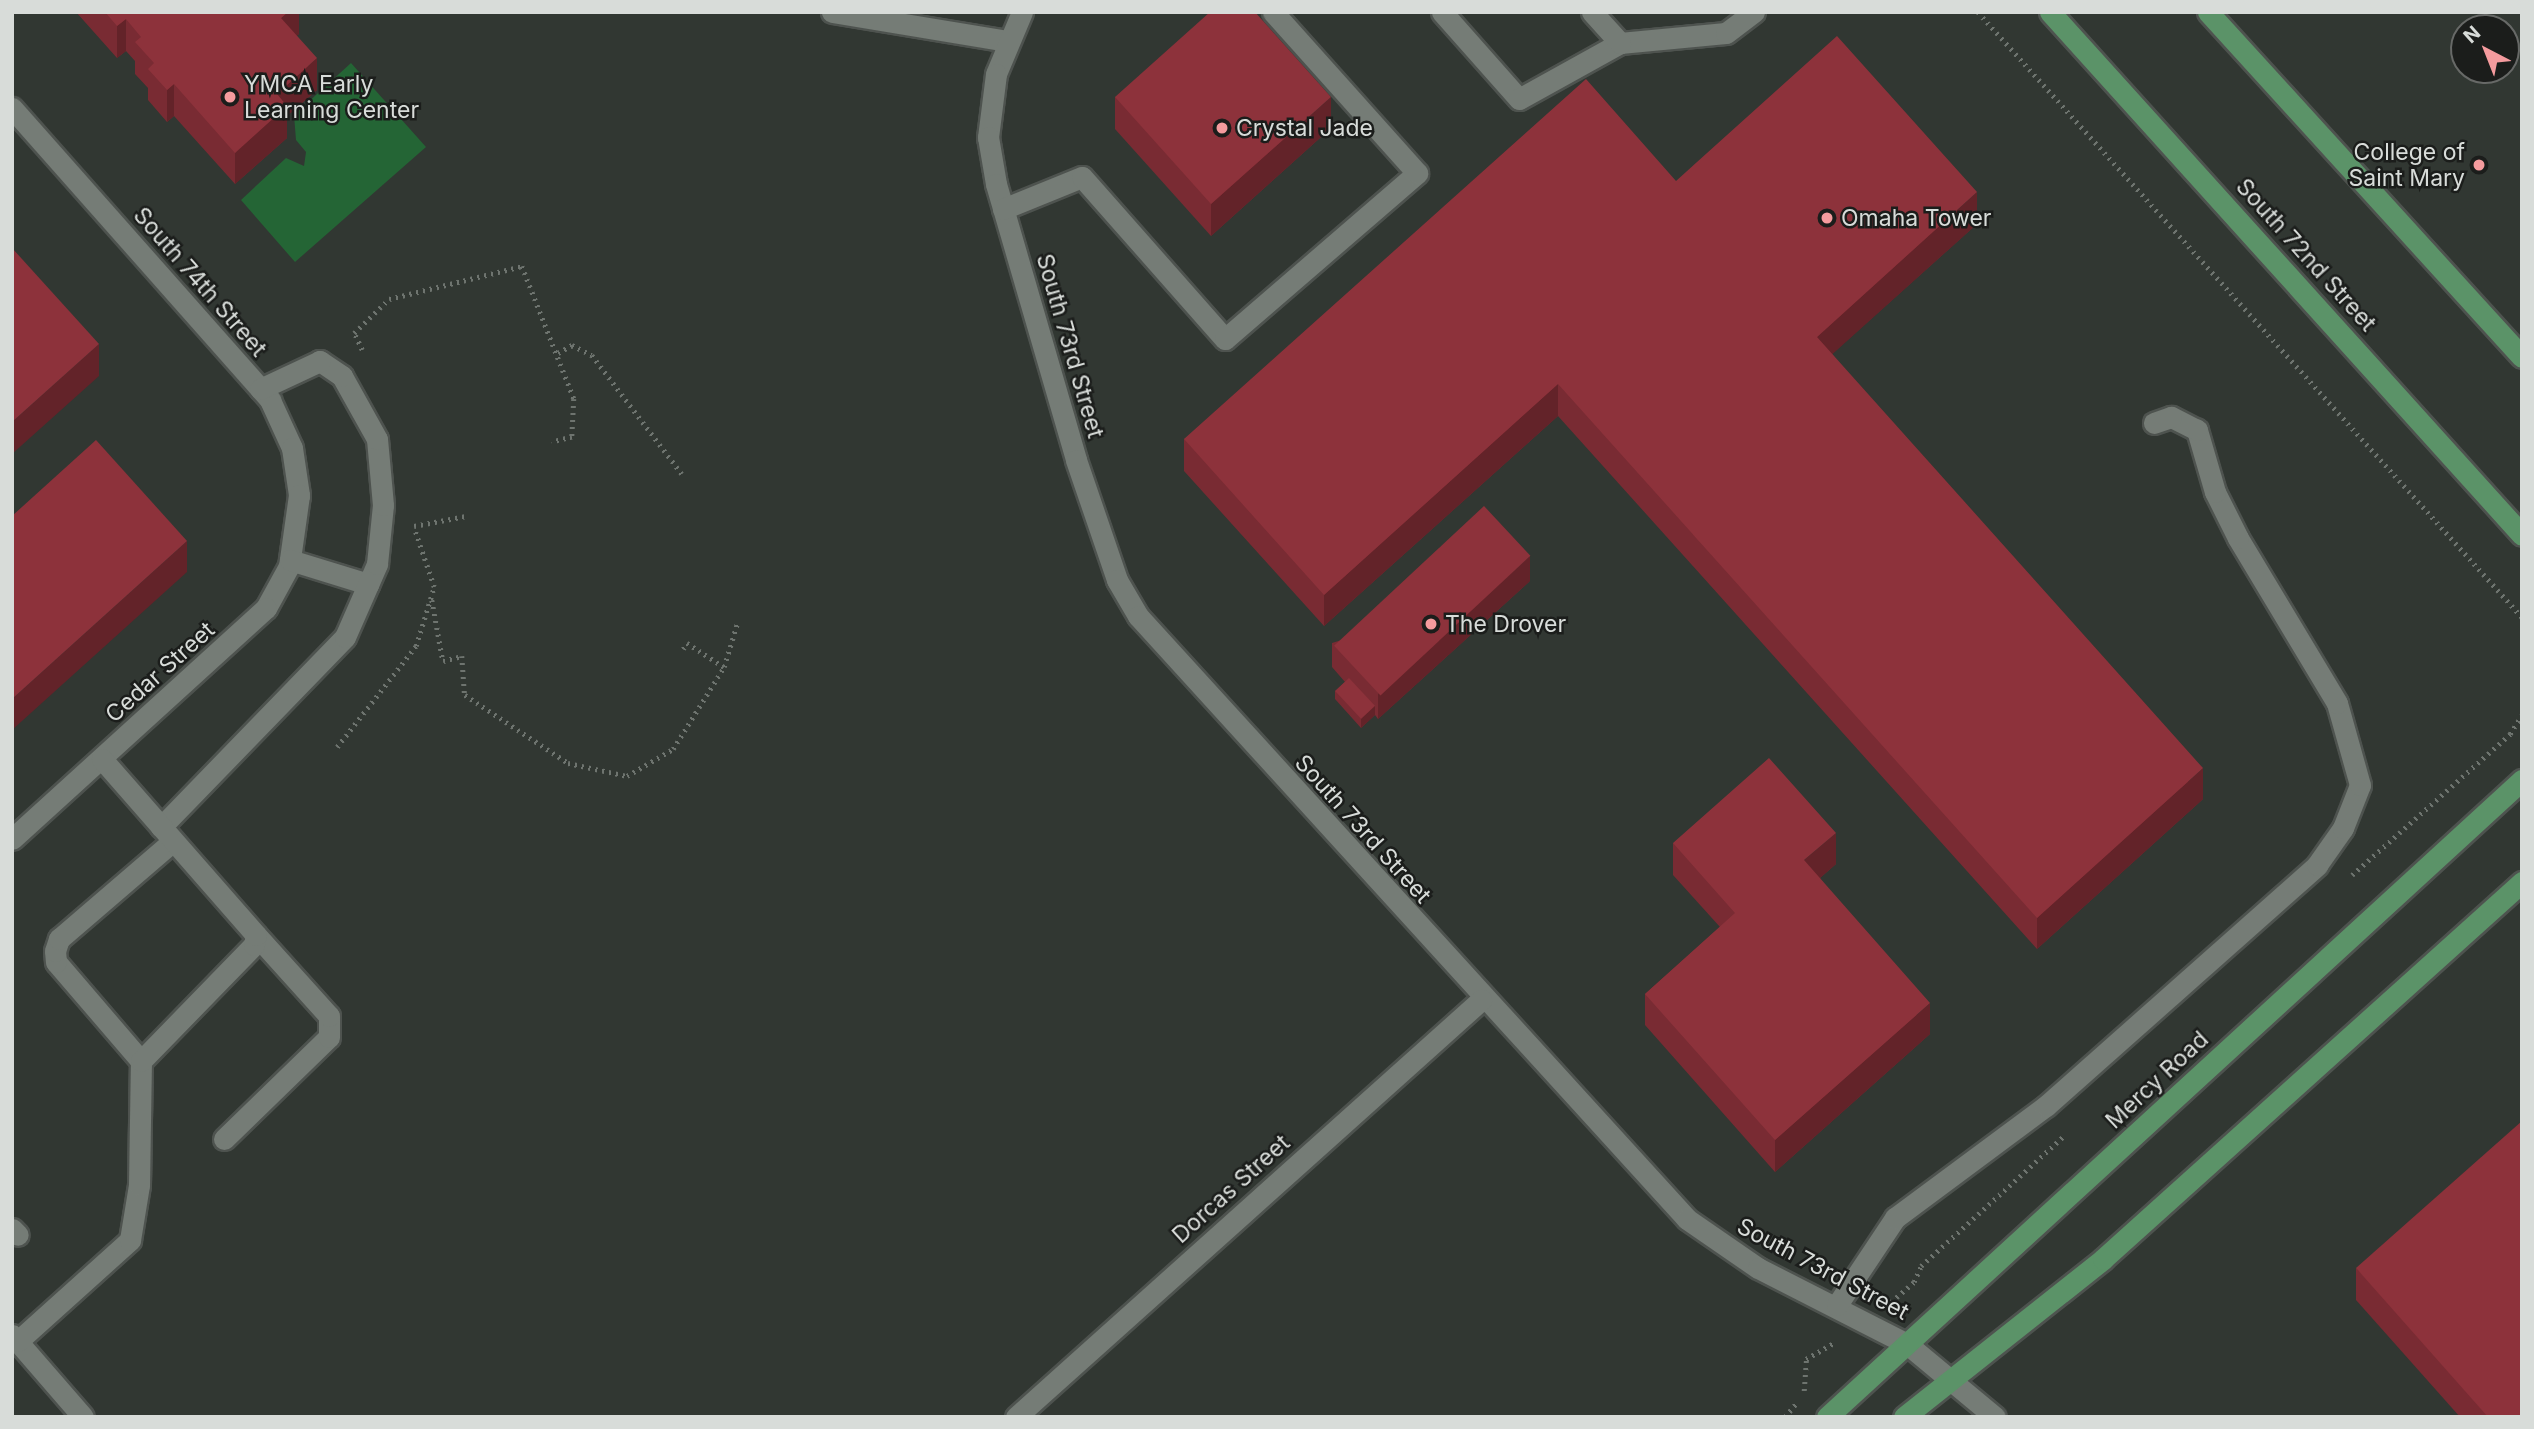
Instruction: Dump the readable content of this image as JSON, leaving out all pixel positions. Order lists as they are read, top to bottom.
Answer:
{
  "streets": {
    "main road": ["South 72nd Street", "Mercy Road"],
    "street": [
      "South 74th Street",
      "South 73rd Street",
      "Cedar Street",
      "Dorcas Street"
    ]
  },
  "crossings": [
    ["South 74th Street", "Cedar Street"],
    ["South 73rd Street", "Mercy Road"],
    ["South 73rd Street", "Dorcas Street"]
  ],
  "places": [
    "YMCA Early Learning Center",
    "Crystal Jade",
    "College of Saint Mary",
    "Omaha Tower",
    "The Drover"
  ],
  "north": "top left"
}
